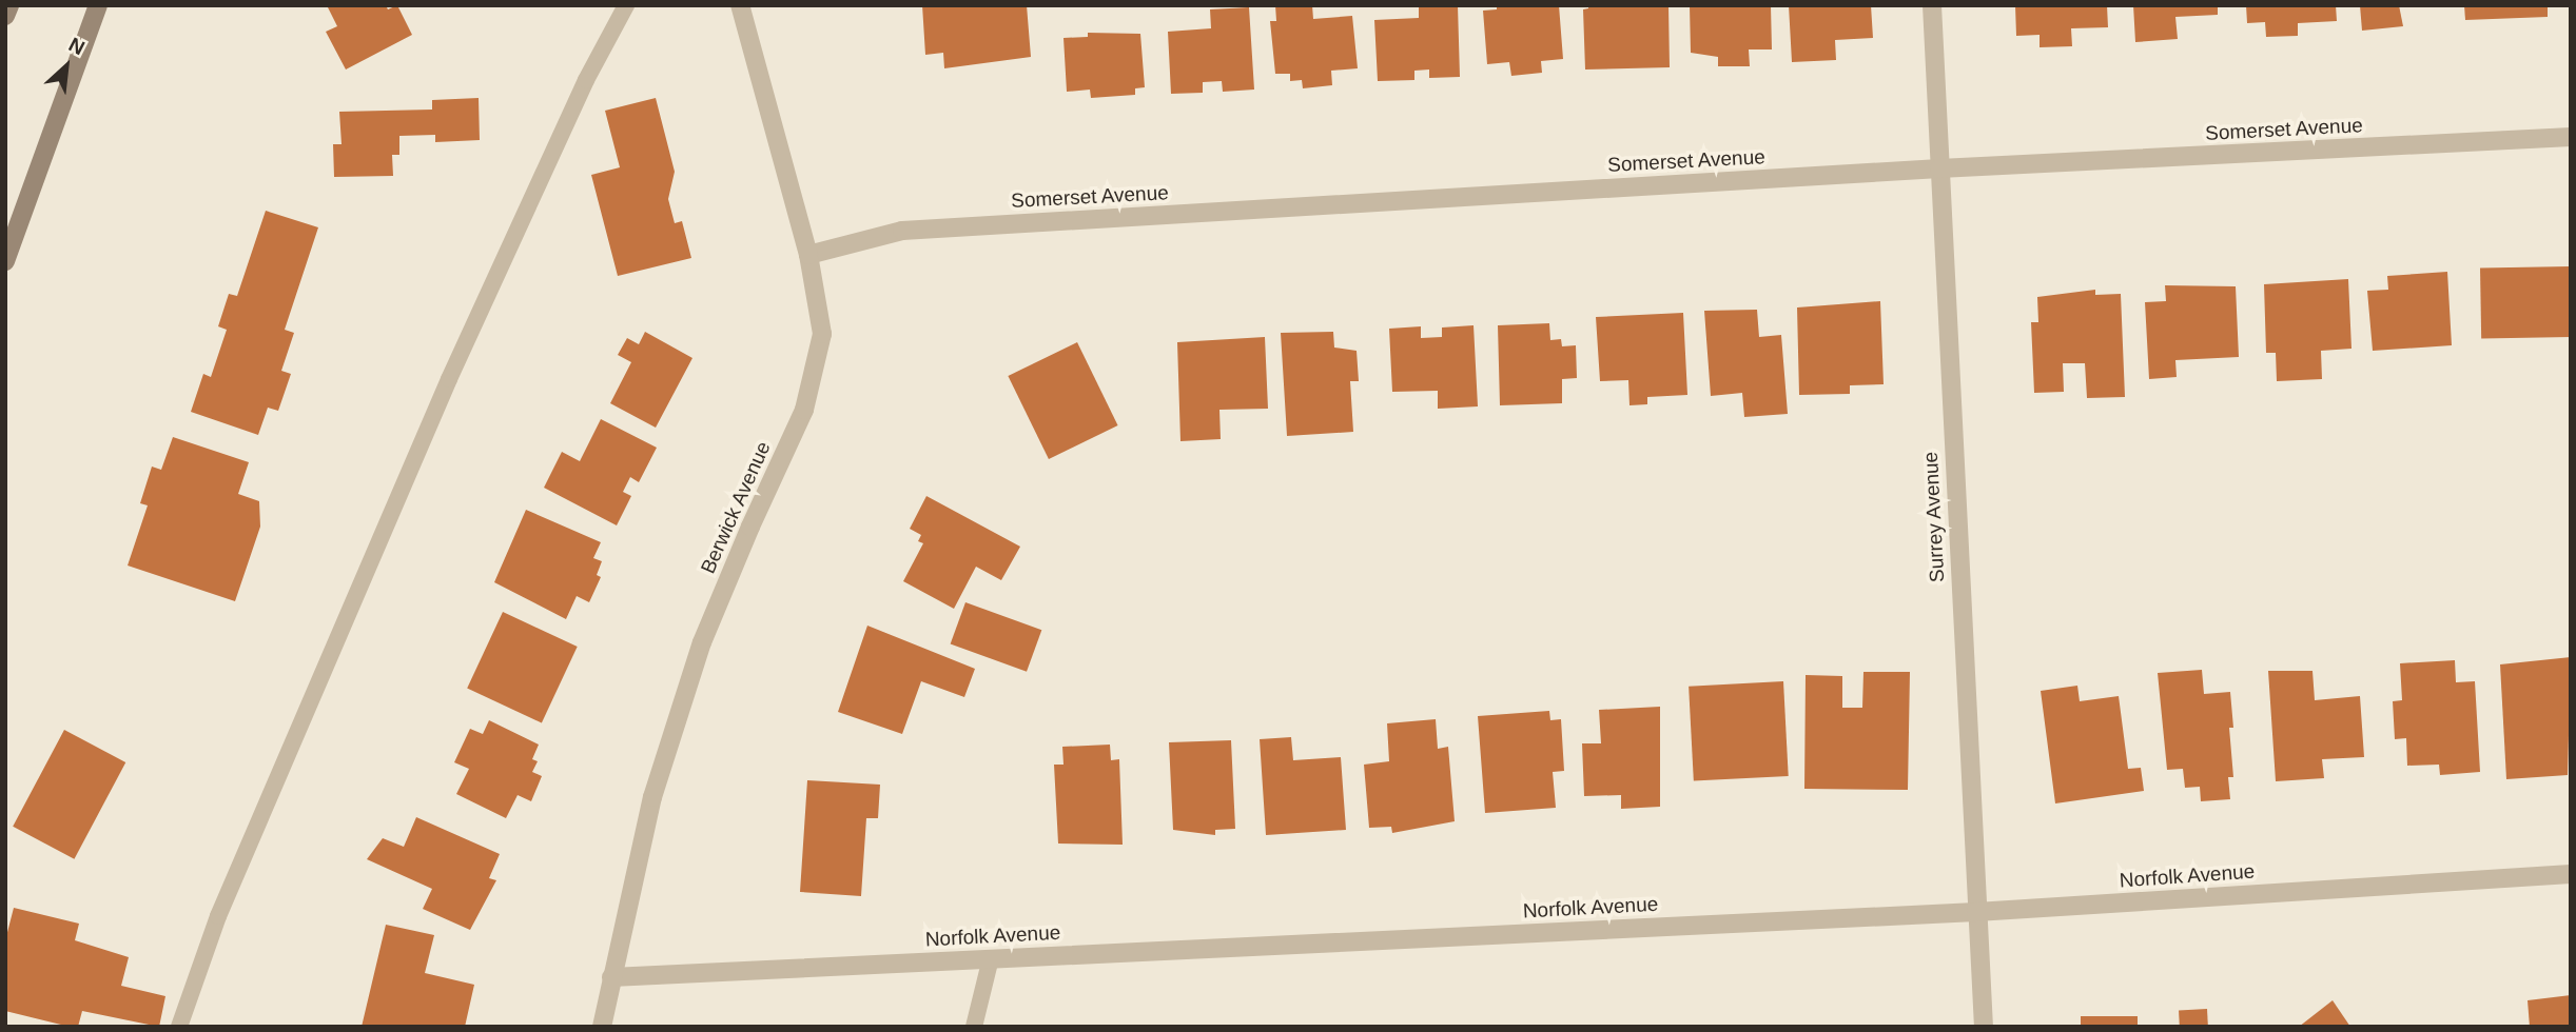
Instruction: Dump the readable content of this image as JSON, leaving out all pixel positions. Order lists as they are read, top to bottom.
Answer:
{
  "streets": {
    "street": [
      "Somerset Avenue",
      "Berwick Avenue",
      "Surrey Avenue",
      "Norfolk Avenue"
    ]
  },
  "crossings": [
    ["Somerset Avenue", "Berwick Avenue"],
    ["Somerset Avenue", "Surrey Avenue"],
    ["Berwick Avenue", "Norfolk Avenue"],
    ["Surrey Avenue", "Norfolk Avenue"]
  ],
  "north": "top right"
}
